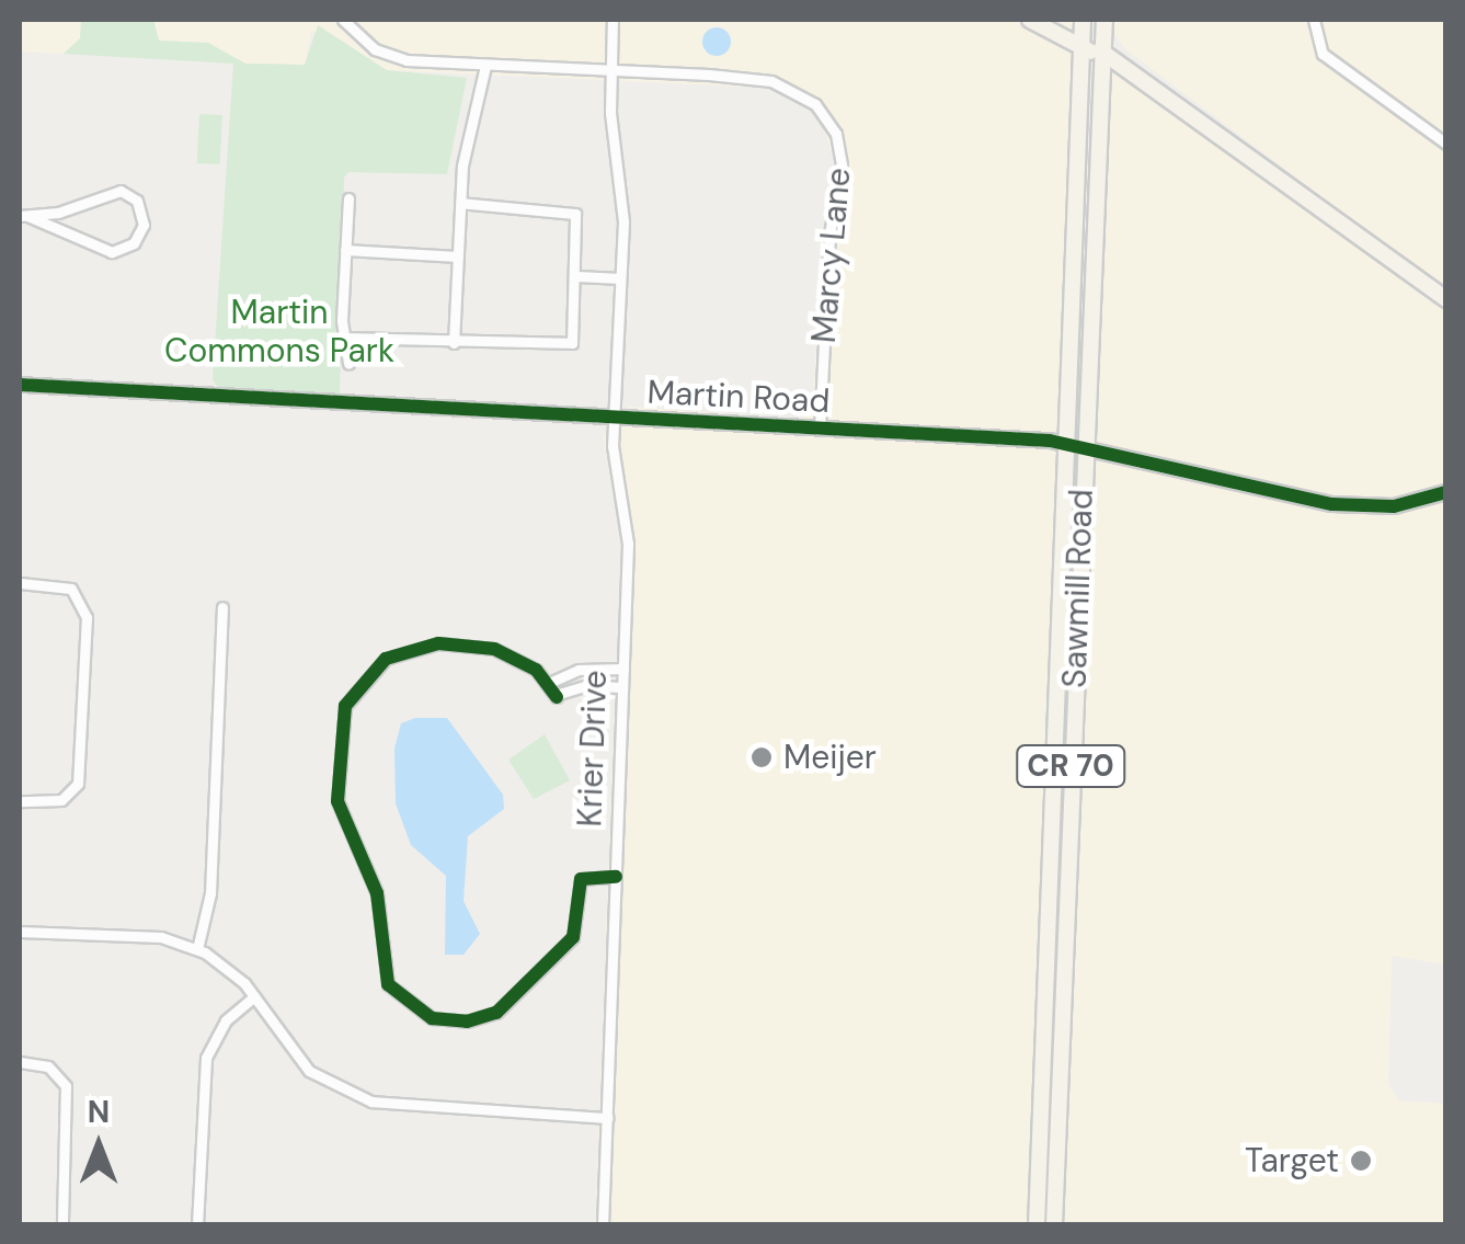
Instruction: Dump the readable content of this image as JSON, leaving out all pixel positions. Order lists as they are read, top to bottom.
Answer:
{
  "streets": {
    "main road": ["Sawmill Road", "CR 70"],
    "street": ["Marcy Lane", "Martin Road", "Krier Drive"]
  },
  "crossings": [
    ["Marcy Lane", "Martin Road"],
    ["Marcy Lane", "Krier Drive"],
    ["Martin Road", "Sawmill Road"],
    ["Martin Road", "Krier Drive"]
  ],
  "parks": ["Martin Commons Park"],
  "places": ["Meijer", "Target"],
  "north": "top"
}
